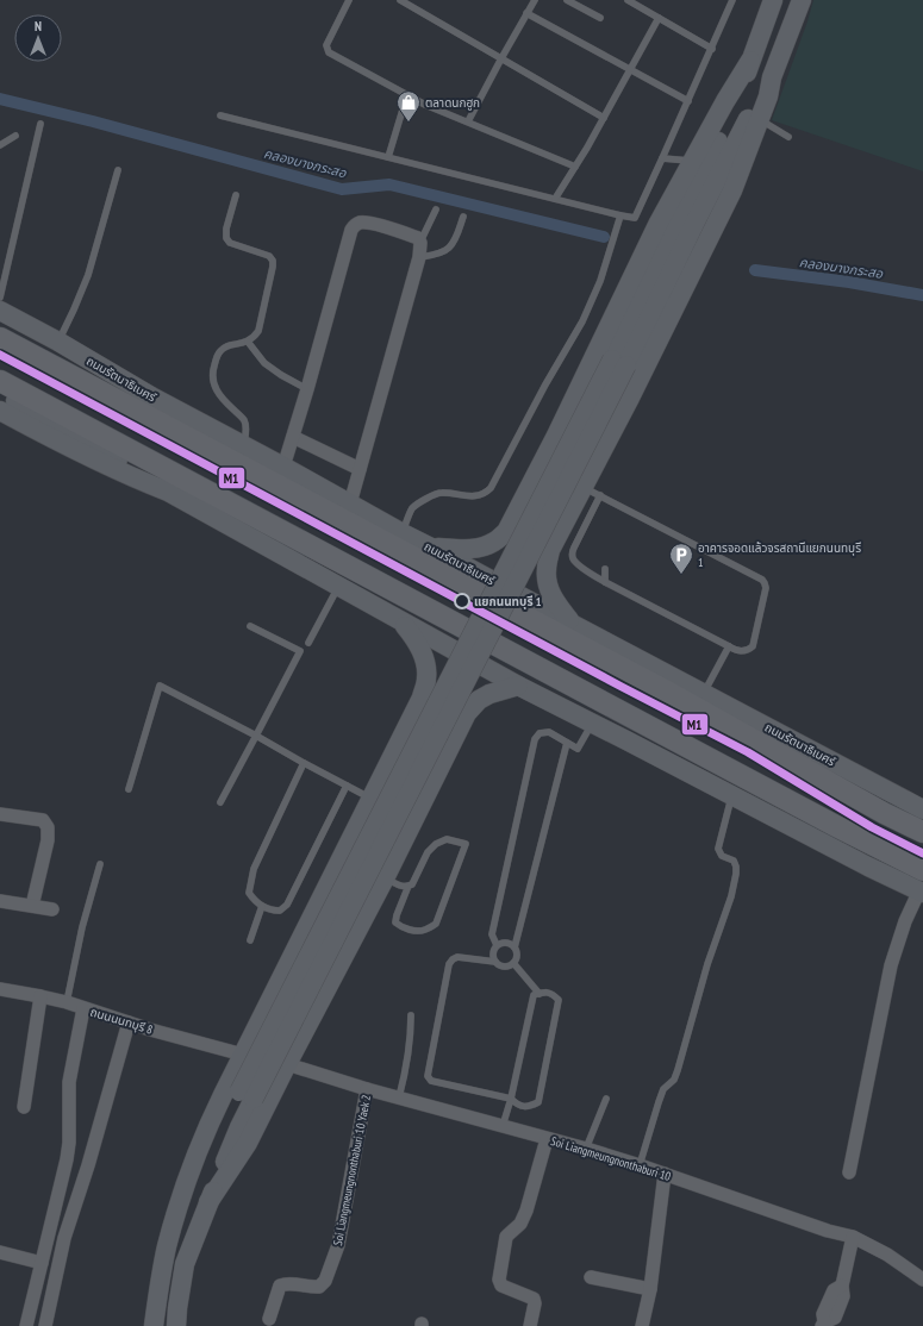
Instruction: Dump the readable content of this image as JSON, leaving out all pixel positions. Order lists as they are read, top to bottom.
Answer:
{
  "streets": {
    "main road": ["ถนนรัตนาธิเบศร์"],
    "street": ["ถนนนนทบุรี 8", "Soi Liangmeungnonthaburi 10", "Soi Liangmeungnonthaburi 10 Yaek 2"]
  },
  "crossings": [
    ["Soi Liangmeungnonthaburi 10", "Soi Liangmeungnonthaburi 10 Yaek 2"]
  ],
  "water": ["คลองบางกระสอ"],
  "places": {
    "shop": ["ตลาดนกฮูก"],
    "parking": ["อาคารจอดแล้วจรสถานีแยกนนทบุรี 1"],
    "other": ["แยกนนทบุรี 1"]
  },
  "lines": ["transit line M1"],
  "north": "top"
}
